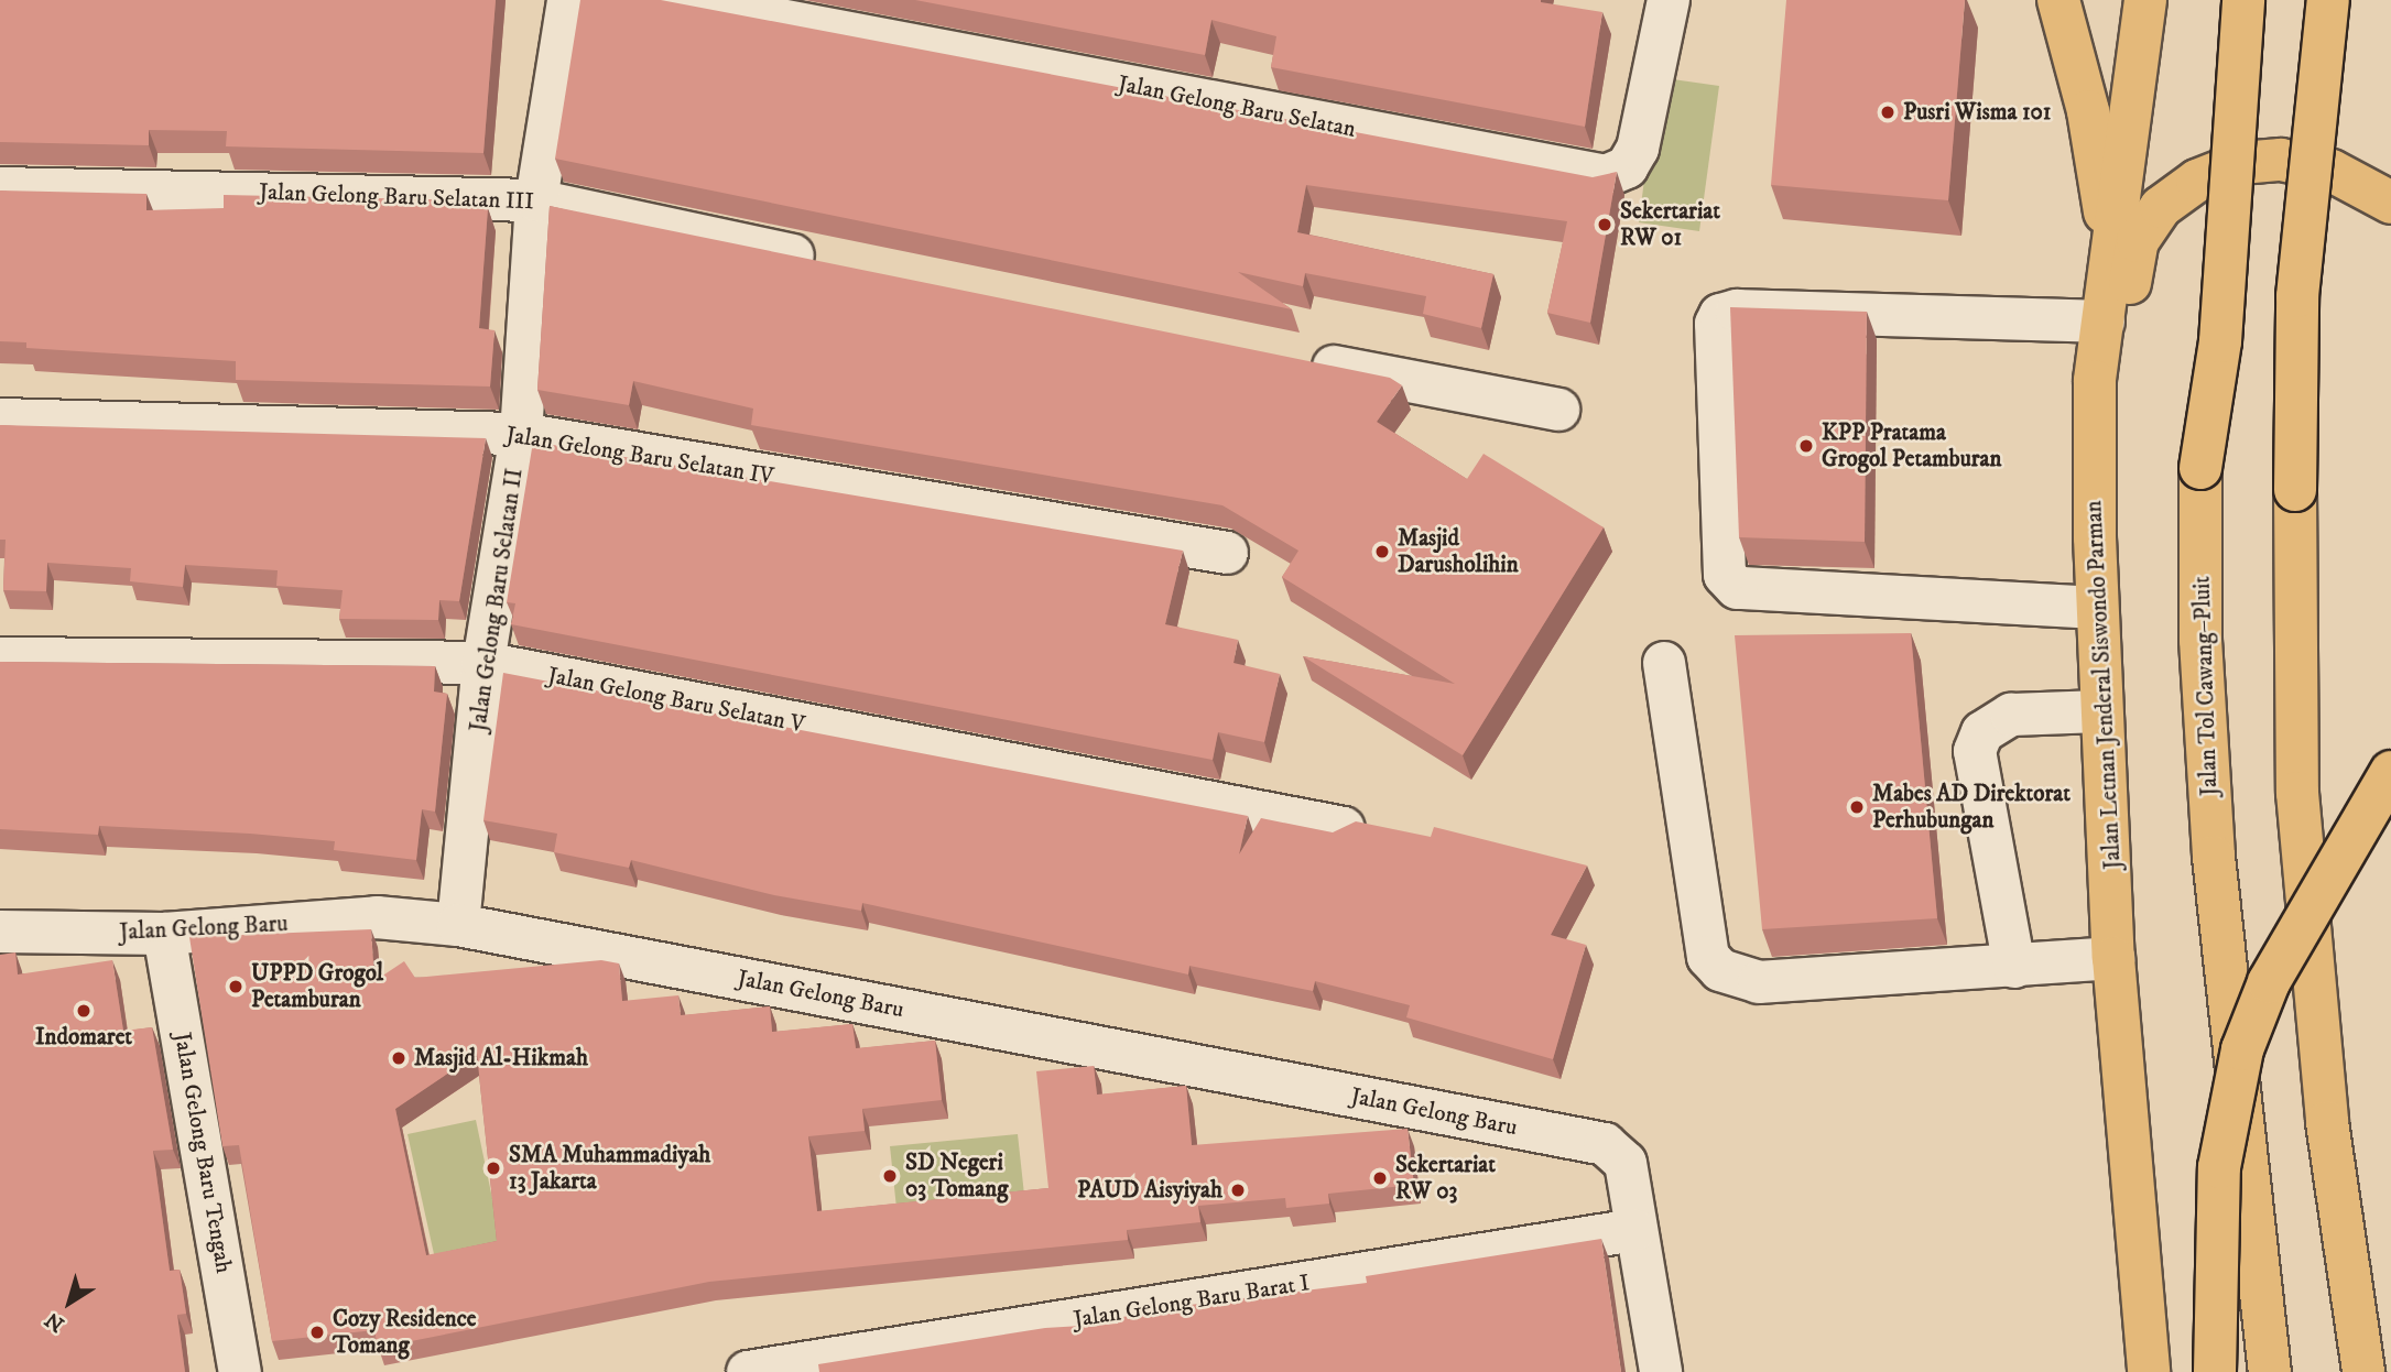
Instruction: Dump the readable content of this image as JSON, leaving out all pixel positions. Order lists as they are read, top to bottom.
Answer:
{
  "streets": {
    "highway": ["Jalan Letnan Jenderal Siswondo Parman", "Jalan Tol Cawang–Pluit"],
    "street": [
      "Jalan Gelong Baru Selatan",
      "Jalan Gelong Baru Selatan III",
      "Jalan Gelong Baru Selatan IV",
      "Jalan Gelong Baru Selatan II",
      "Jalan Gelong Baru Selatan V",
      "Jalan Gelong Baru",
      "Jalan Gelong Baru Tengah",
      "Jalan Gelong Baru Barat I"
    ]
  },
  "crossings": [
    ["Jalan Gelong Baru Selatan III", "Jalan Gelong Baru Selatan II"],
    ["Jalan Gelong Baru Selatan IV", "Jalan Gelong Baru Selatan II"],
    ["Jalan Gelong Baru Selatan II", "Jalan Gelong Baru Selatan V"],
    ["Jalan Gelong Baru Selatan II", "Jalan Gelong Baru"],
    ["Jalan Gelong Baru", "Jalan Gelong Baru Tengah"],
    ["Jalan Gelong Baru", "Jalan Gelong Baru Barat I"]
  ],
  "places": [
    "Pusri Wisma 101",
    "Sekertariat RW 01",
    "KPP Pratama Grogol Petamburan",
    "Masjid Darusholihin",
    "Mabes AD Direktorat Perhubungan",
    "UPPD Grogol Petamburan",
    "Indomaret",
    "Masjid Al-Hikmah",
    "SMA Muhammadiyah 13 Jakarta",
    "SD Negeri 03 Tomang",
    "Sekertariat RW 03",
    "PAUD Aisyiyah",
    "Cozy Residence Tomang"
  ],
  "north": "bottom left"
}
